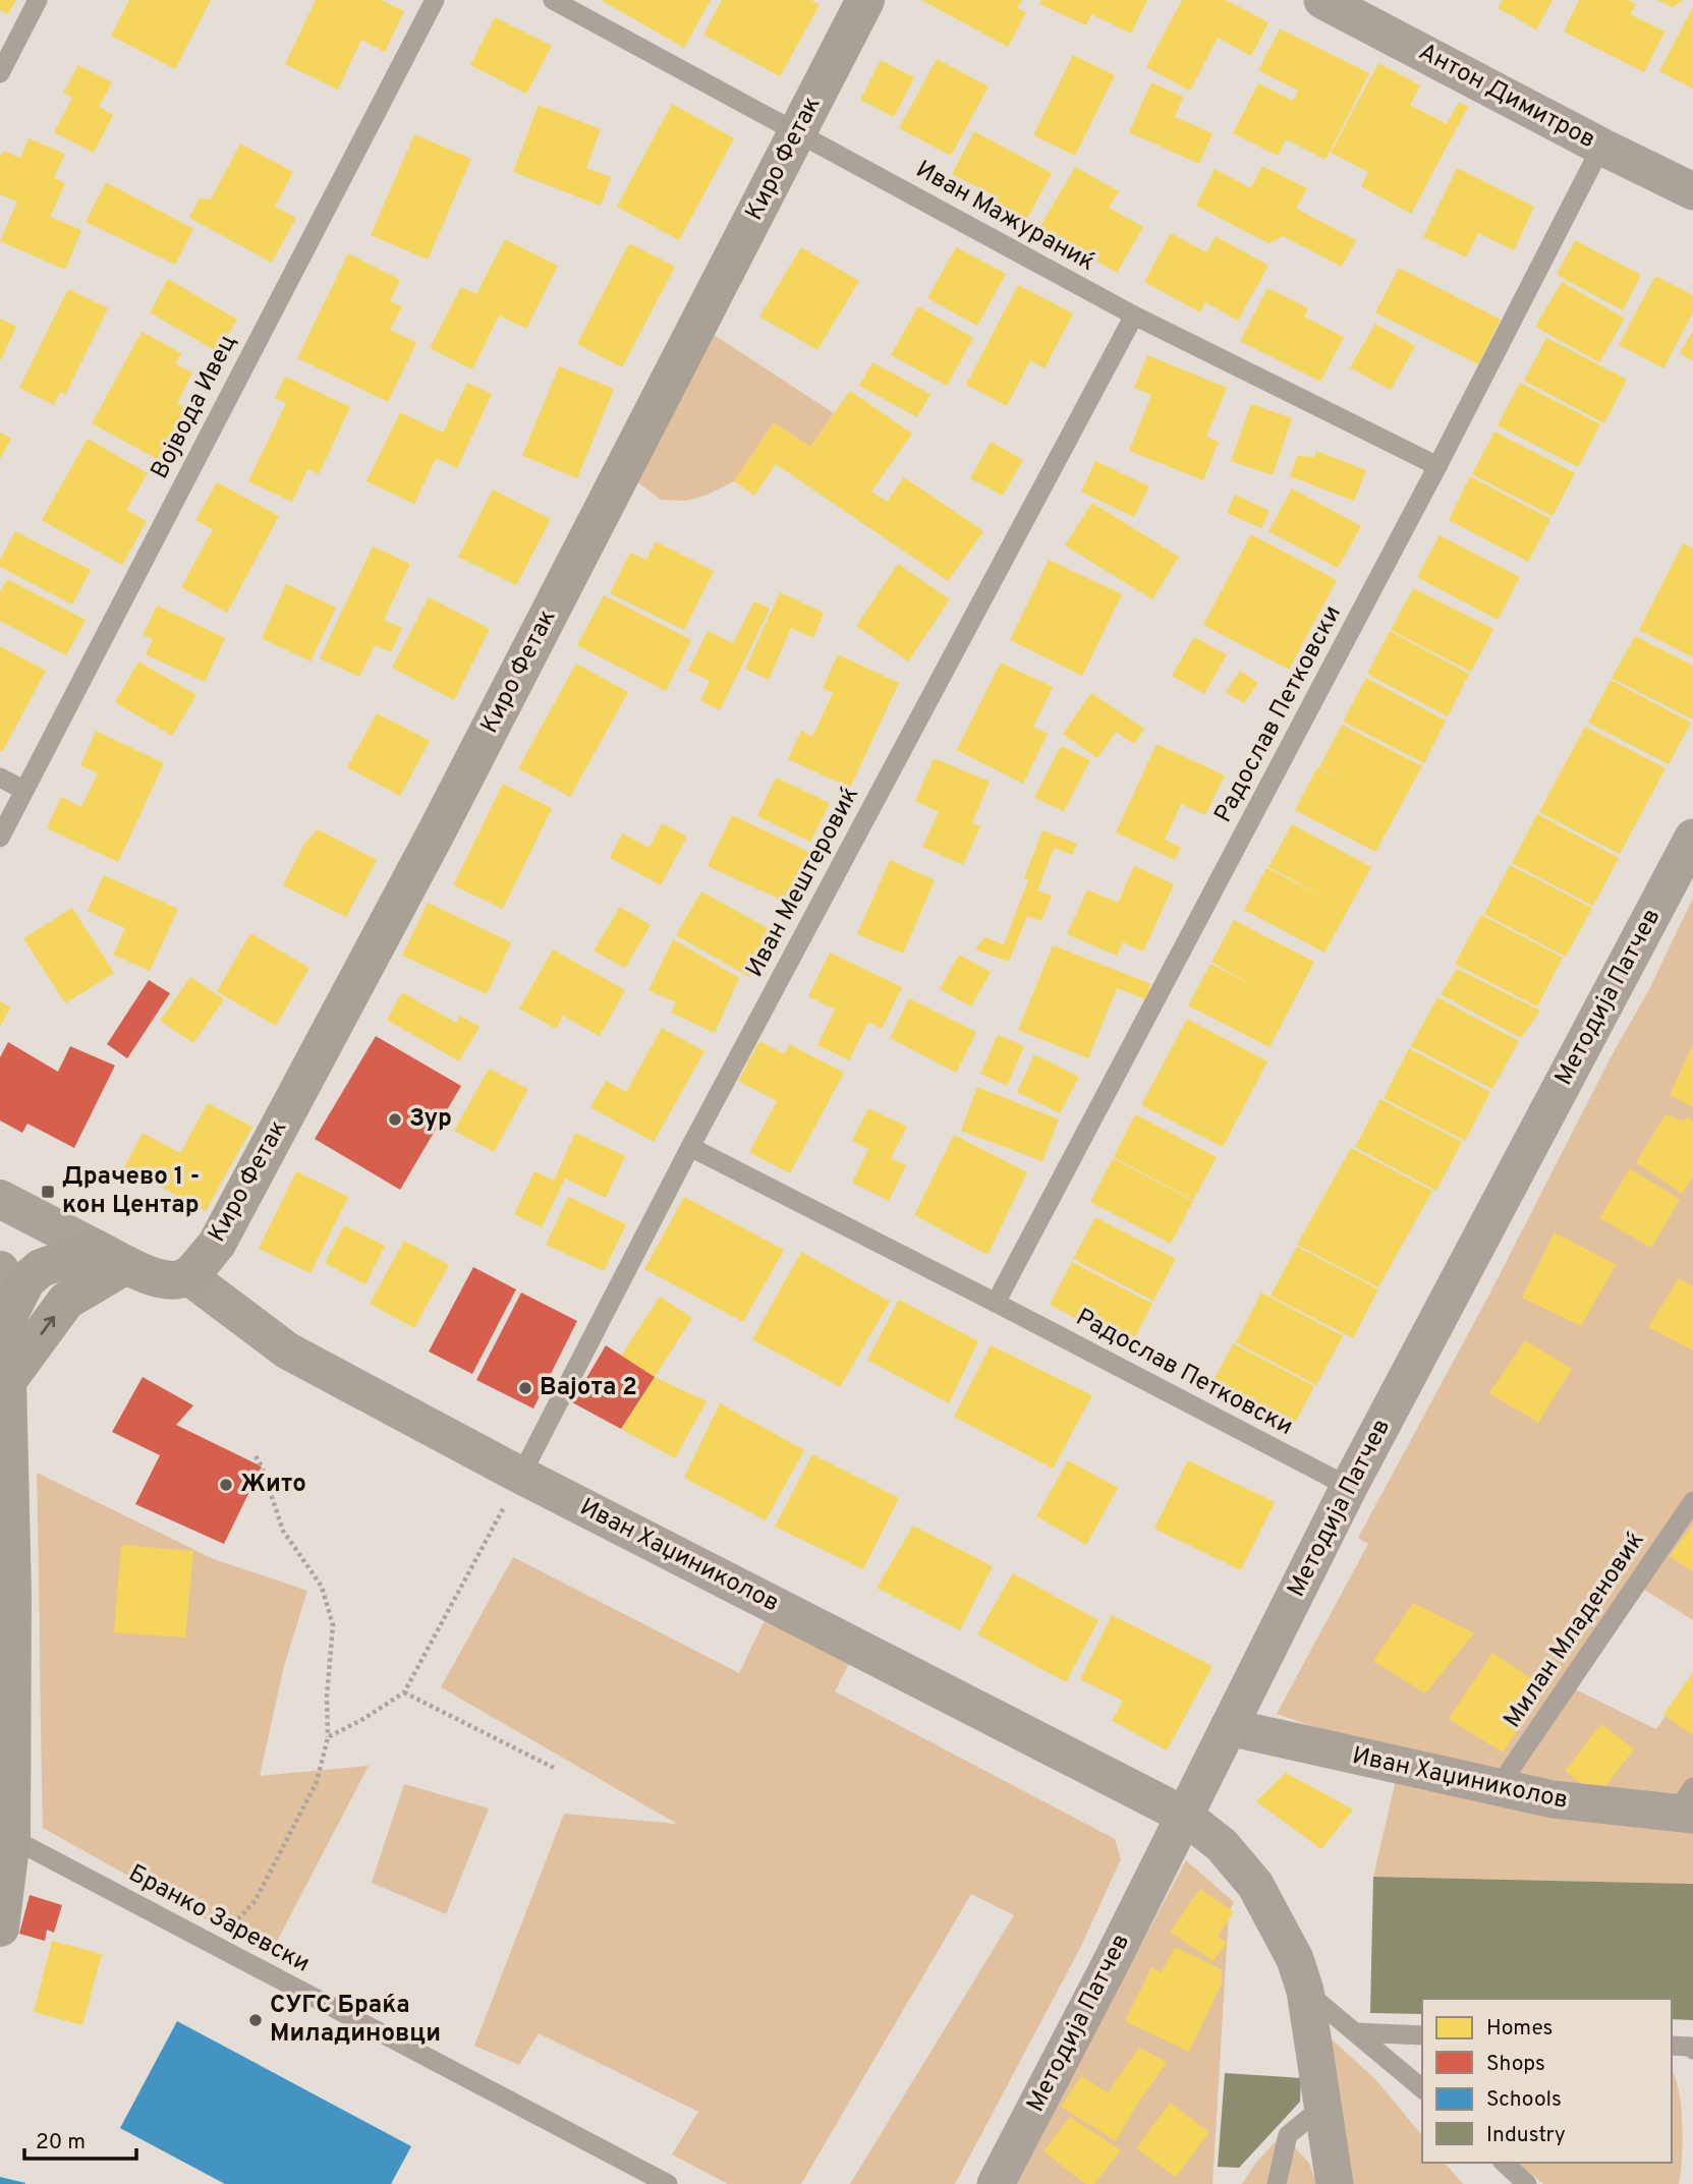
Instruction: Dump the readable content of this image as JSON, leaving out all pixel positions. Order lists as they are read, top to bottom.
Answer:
{
  "streets": {
    "main road": ["Киро Фетак"],
    "street": ["Антон Димитров", "Методија Патчев", "Иван Хаџиниколов"],
    "lane": [
      "Иван Мажураниќ",
      "Војвода Ивец",
      "Радослав Петковски",
      "Иван Мештеровиќ",
      "Милан Младеновиќ",
      "Бранко Заревски"
    ]
  },
  "crossings": [
    ["Антон Димитров", "Радослав Петковски"],
    ["Киро Фетак", "Иван Мажураниќ"],
    ["Киро Фетак", "Иван Хаџиниколов"],
    ["Иван Мажураниќ", "Радослав Петковски"],
    ["Иван Мажураниќ", "Иван Мештеровиќ"],
    ["Радослав Петковски", "Иван Мештеровиќ"],
    ["Радослав Петковски", "Методија Патчев"],
    ["Иван Мештеровиќ", "Иван Хаџиниколов"],
    ["Методија Патчев", "Иван Хаџиниколов"],
    ["Иван Хаџиниколов", "Милан Младеновиќ"]
  ],
  "places": {
    "other": [
      "Зур",
      "Вајота 2",
      "Жито",
      "СУГС Браќа Миладиновци"
    ],
    "transit": ["Драчево 1 - кон Центар"]
  },
  "legend": [
    "Homes",
    "Shops",
    "Schools",
    "Industry"
  ],
  "scale_bar": "20 m"
}
